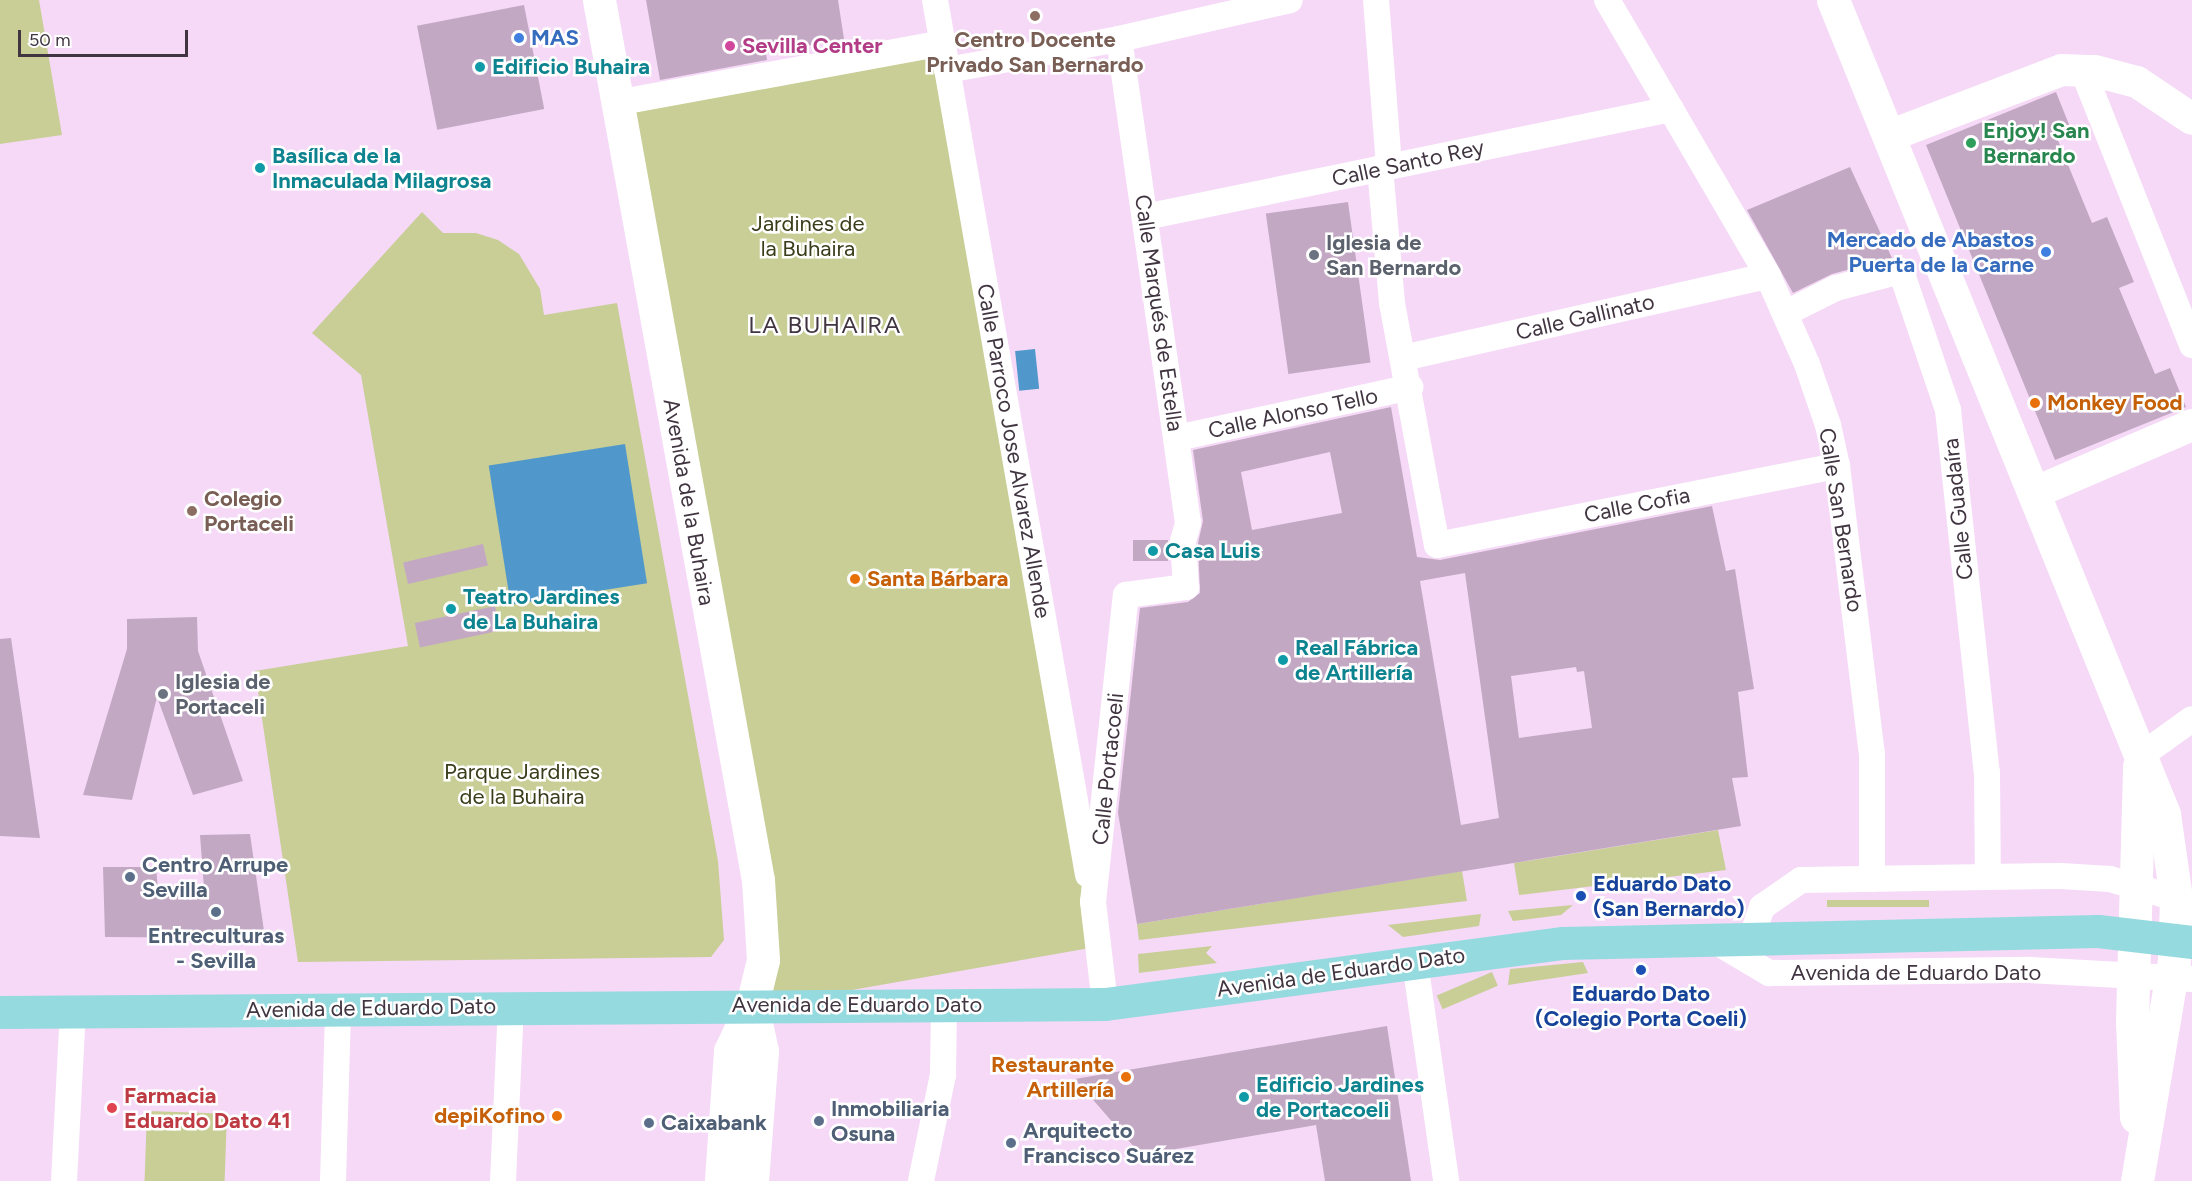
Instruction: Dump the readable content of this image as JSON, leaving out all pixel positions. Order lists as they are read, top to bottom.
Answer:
{
  "streets": {
    "main road": ["Avenida de la Buhaira", "Avenida de Eduardo Dato"],
    "street": [
      "Calle Santo Rey",
      "Calle Marqués de Estella",
      "Calle Gallinato",
      "Calle Alonso Tello",
      "Calle Parroco Jose Alvarez Allende",
      "Calle Cofia",
      "Calle Guadaíra",
      "Calle San Bernardo",
      "Calle Portacoeli"
    ]
  },
  "crossings": [
    ["Calle Santo Rey", "Calle Marqués de Estella"],
    ["Calle Santo Rey", "Calle San Bernardo"],
    ["Calle Marqués de Estella", "Calle Alonso Tello"],
    ["Calle Marqués de Estella", "Calle Portacoeli"],
    ["Calle Gallinato", "Calle San Bernardo"],
    ["Calle Alonso Tello", "Calle Cofia"],
    ["Calle Parroco Jose Alvarez Allende", "Calle Portacoeli"],
    ["Avenida de la Buhaira", "Avenida de Eduardo Dato"],
    ["Calle Cofia", "Calle San Bernardo"],
    ["Calle Guadaíra", "Calle San Bernardo"],
    ["Calle Portacoeli", "Avenida de Eduardo Dato"]
  ],
  "districts": ["LA BUHAIRA"],
  "parks": ["Jardines de la Buhaira", "Parque Jardines de la Buhaira"],
  "places": [
    "Centro Docente Privado San Bernardo",
    "MAS",
    "Sevilla Center",
    "Edificio Buhaira",
    "Enjoy! San Bernardo",
    "Basílica de la Inmaculada Milagrosa",
    "Mercado de Abastos Puerta de la Carne",
    "Iglesia de San Bernardo",
    "Monkey Food",
    "Colegio Portaceli",
    "Casa Luis",
    "Santa Bárbara",
    "Teatro Jardines de La Buhaira",
    "Real Fábrica de Artillería",
    "Iglesia de Portaceli",
    "Centro Arrupe Sevilla",
    "Eduardo Dato (San Bernardo)",
    "Entreculturas - Sevilla",
    "Eduardo Dato (Colegio Porta Coeli)",
    "Restaurante Artillería",
    "Edificio Jardines de Portacoeli",
    "Farmacia Eduardo Dato 41",
    "depiKofino",
    "Inmobiliaria Osuna",
    "Caixabank",
    "Arquitecto Francisco Suárez"
  ],
  "scale_bar": "50 m"
}
